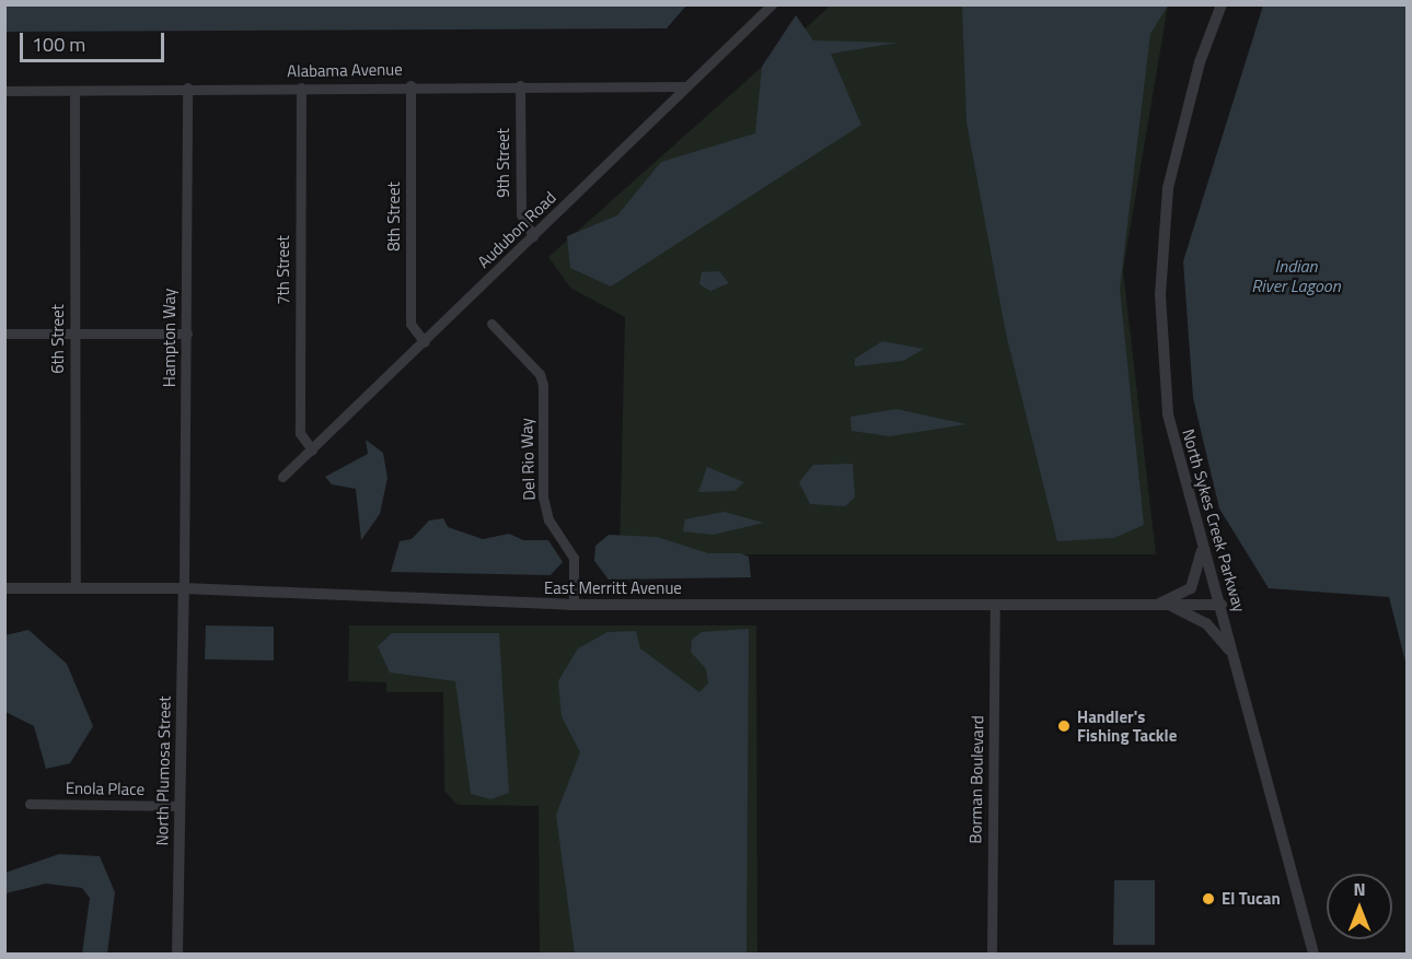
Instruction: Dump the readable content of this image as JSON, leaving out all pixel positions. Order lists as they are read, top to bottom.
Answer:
{
  "streets": {
    "street": [
      "Alabama Avenue",
      "9th Street",
      "8th Street",
      "Audubon Road",
      "7th Street",
      "Hampton Way",
      "6th Street",
      "Del Rio Way",
      "North Sykes Creek Parkway",
      "East Merritt Avenue",
      "North Plumosa Street",
      "Borman Boulevard",
      "Enola Place"
    ]
  },
  "crossings": [
    ["Alabama Avenue", "9th Street"],
    ["Alabama Avenue", "8th Street"],
    ["Alabama Avenue", "Audubon Road"],
    ["Alabama Avenue", "7th Street"],
    ["Alabama Avenue", "Hampton Way"],
    ["Alabama Avenue", "6th Street"],
    ["9th Street", "Audubon Road"],
    ["8th Street", "Audubon Road"],
    ["Audubon Road", "7th Street"],
    ["Hampton Way", "East Merritt Avenue"],
    ["Hampton Way", "North Plumosa Street"],
    ["6th Street", "East Merritt Avenue"],
    ["Del Rio Way", "East Merritt Avenue"],
    ["North Sykes Creek Parkway", "East Merritt Avenue"],
    ["East Merritt Avenue", "North Plumosa Street"],
    ["East Merritt Avenue", "Borman Boulevard"],
    ["North Plumosa Street", "Enola Place"]
  ],
  "water": ["Indian River Lagoon"],
  "places": ["Handler's Fishing Tackle", "El Tucan"],
  "scale_bar": "100 m",
  "north": "top"
}
